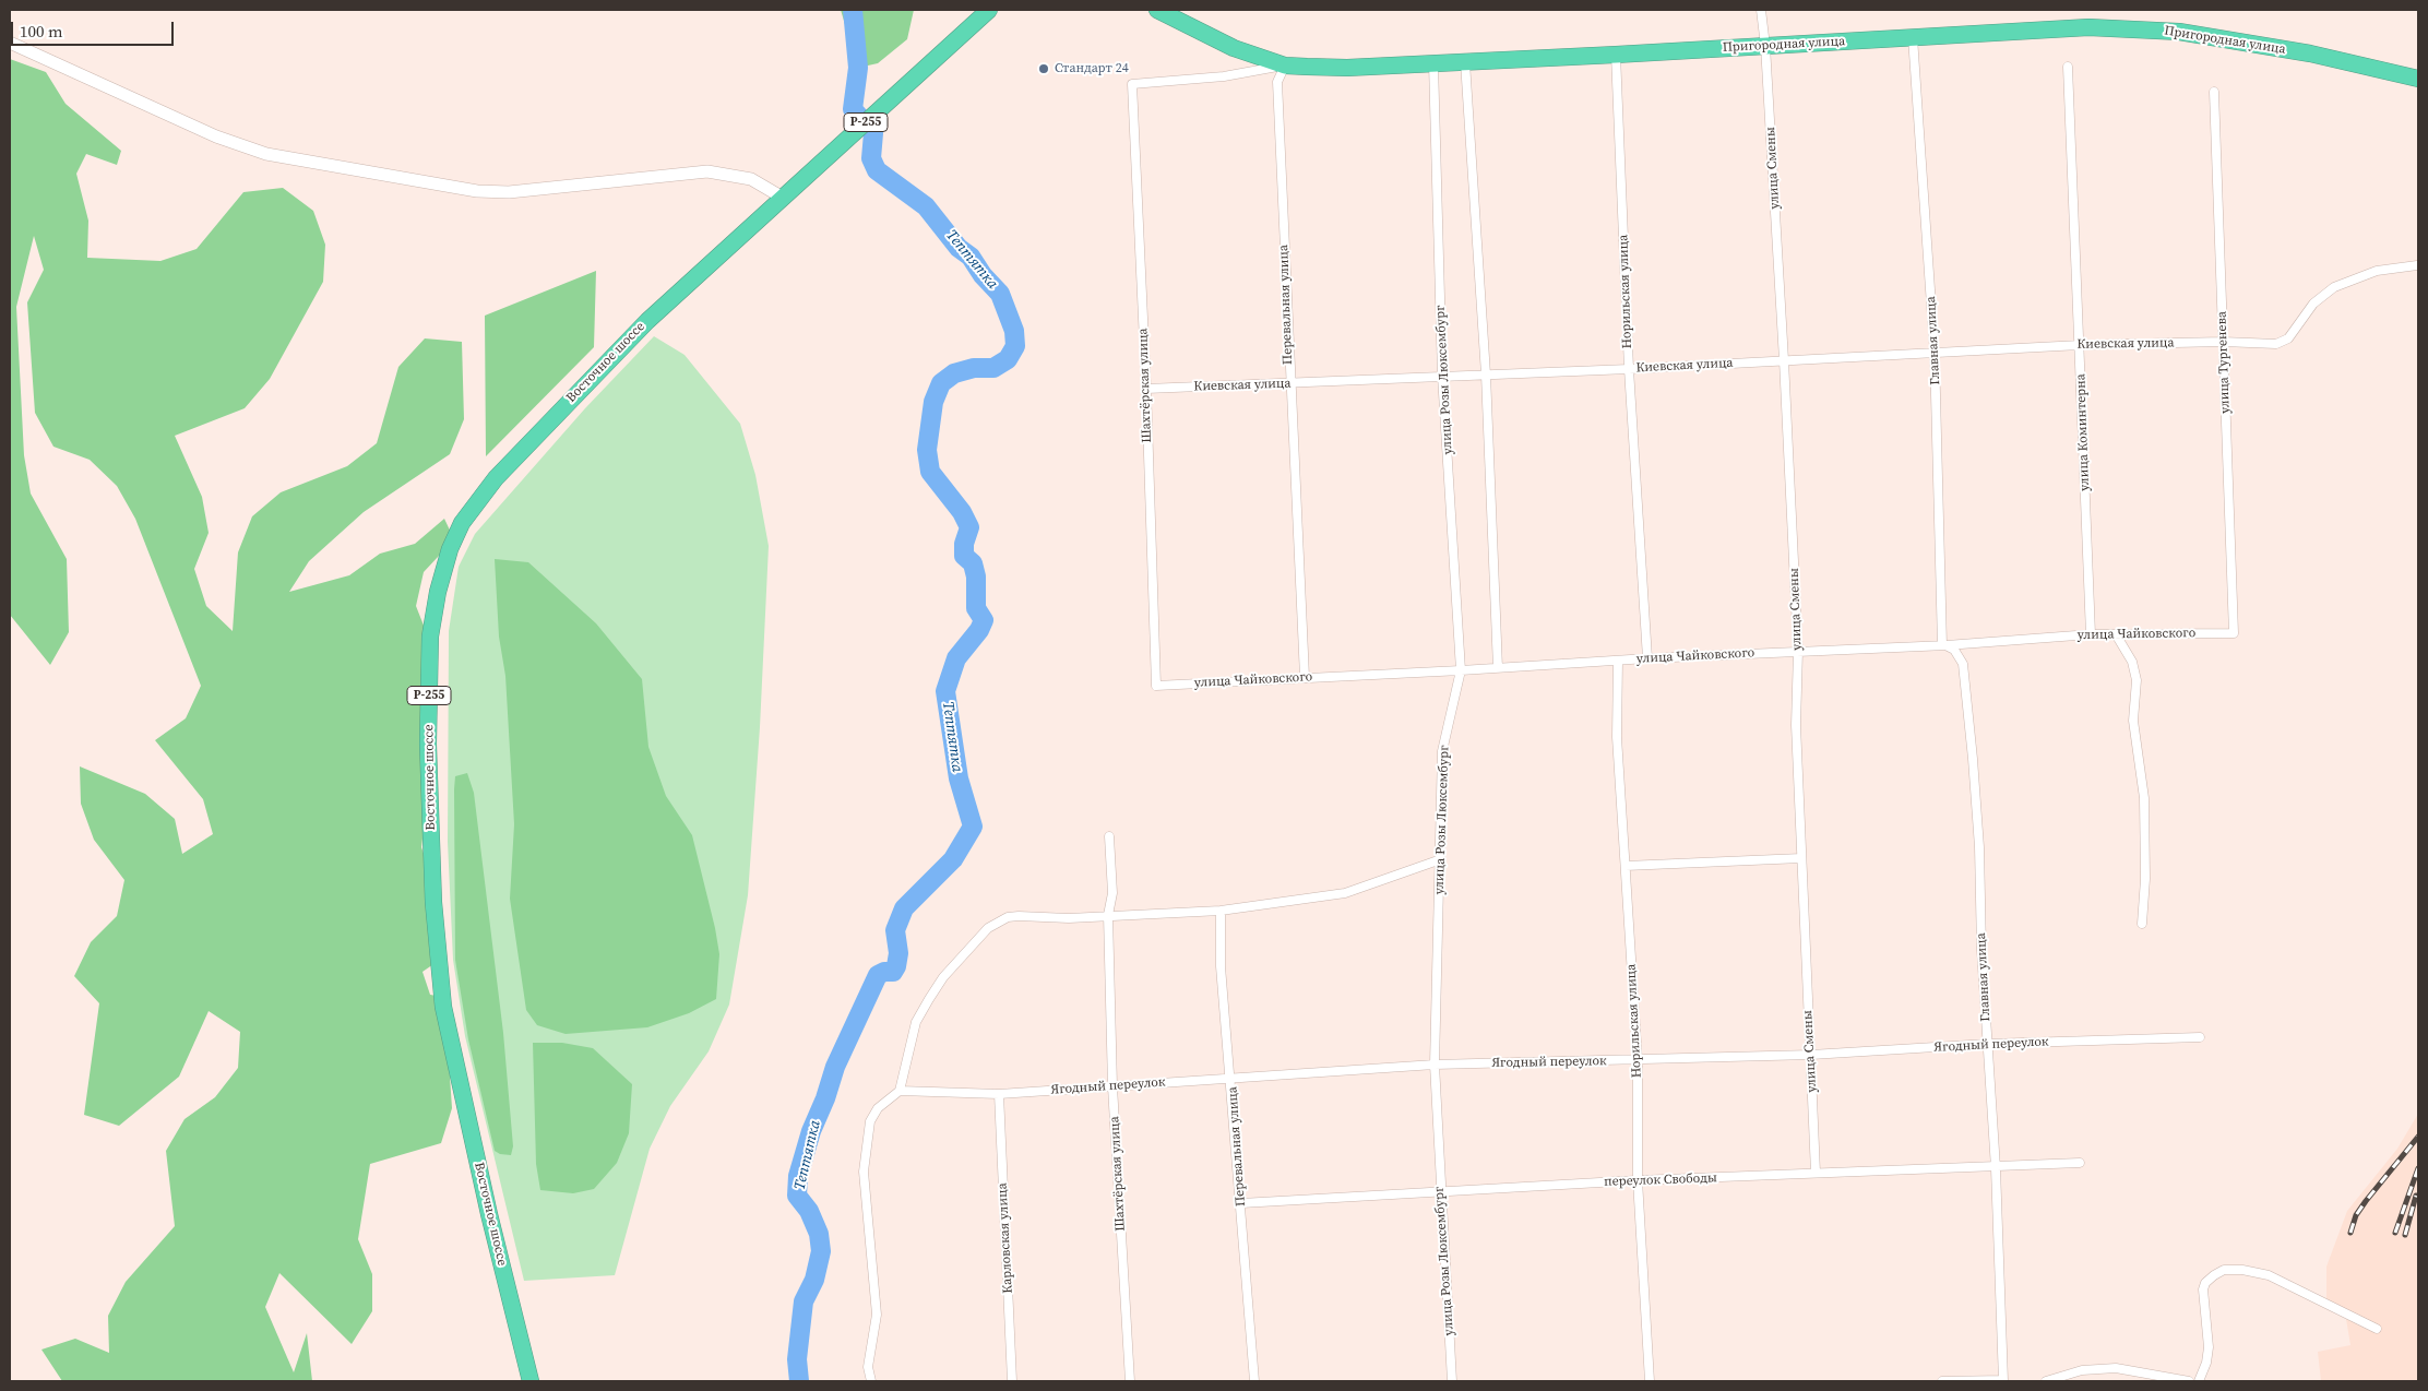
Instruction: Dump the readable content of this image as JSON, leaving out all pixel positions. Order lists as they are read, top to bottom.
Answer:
{
  "streets": {
    "highway": ["Пригородная улица", "Р-255", "Восточное шоссе"],
    "street": [
      "улица Смены",
      "Норильская улица",
      "Перевальная улица",
      "Главная улица",
      "Киевская улица",
      "улица Тургенева",
      "улица Розы Люксембург",
      "Шахтёрская улица",
      "улица Коминтерна",
      "улица Чайковского",
      "Ягодный переулок",
      "переулок Свободы",
      "Карловская улица"
    ]
  },
  "crossings": [
    ["Пригородная улица", "улица Смены"],
    ["Пригородная улица", "Норильская улица"],
    ["Пригородная улица", "Перевальная улица"],
    ["Пригородная улица", "Главная улица"],
    ["Пригородная улица", "улица Розы Люксембург"],
    ["Пригородная улица", "Шахтёрская улица"],
    ["улица Смены", "Киевская улица"],
    ["улица Смены", "улица Чайковского"],
    ["улица Смены", "Ягодный переулок"],
    ["улица Смены", "переулок Свободы"],
    ["Норильская улица", "Киевская улица"],
    ["Норильская улица", "улица Чайковского"],
    ["Норильская улица", "Ягодный переулок"],
    ["Норильская улица", "переулок Свободы"],
    ["Перевальная улица", "Киевская улица"],
    ["Перевальная улица", "Шахтёрская улица"],
    ["Перевальная улица", "улица Чайковского"],
    ["Перевальная улица", "Ягодный переулок"],
    ["Перевальная улица", "переулок Свободы"],
    ["Главная улица", "Киевская улица"],
    ["Главная улица", "улица Чайковского"],
    ["Главная улица", "Ягодный переулок"],
    ["Главная улица", "переулок Свободы"],
    ["Киевская улица", "улица Тургенева"],
    ["Киевская улица", "улица Розы Люксембург"],
    ["Киевская улица", "Шахтёрская улица"],
    ["Киевская улица", "улица Коминтерна"],
    ["улица Тургенева", "улица Чайковского"],
    ["улица Розы Люксембург", "улица Чайковского"],
    ["улица Розы Люксембург", "Ягодный переулок"],
    ["улица Розы Люксембург", "переулок Свободы"],
    ["Шахтёрская улица", "улица Чайковского"],
    ["Шахтёрская улица", "Ягодный переулок"],
    ["улица Коминтерна", "улица Чайковского"],
    ["Ягодный переулок", "Карловская улица"]
  ],
  "water": ["Тептятка"],
  "places": ["Стандарт 24"],
  "scale_bar": "100 m"
}
